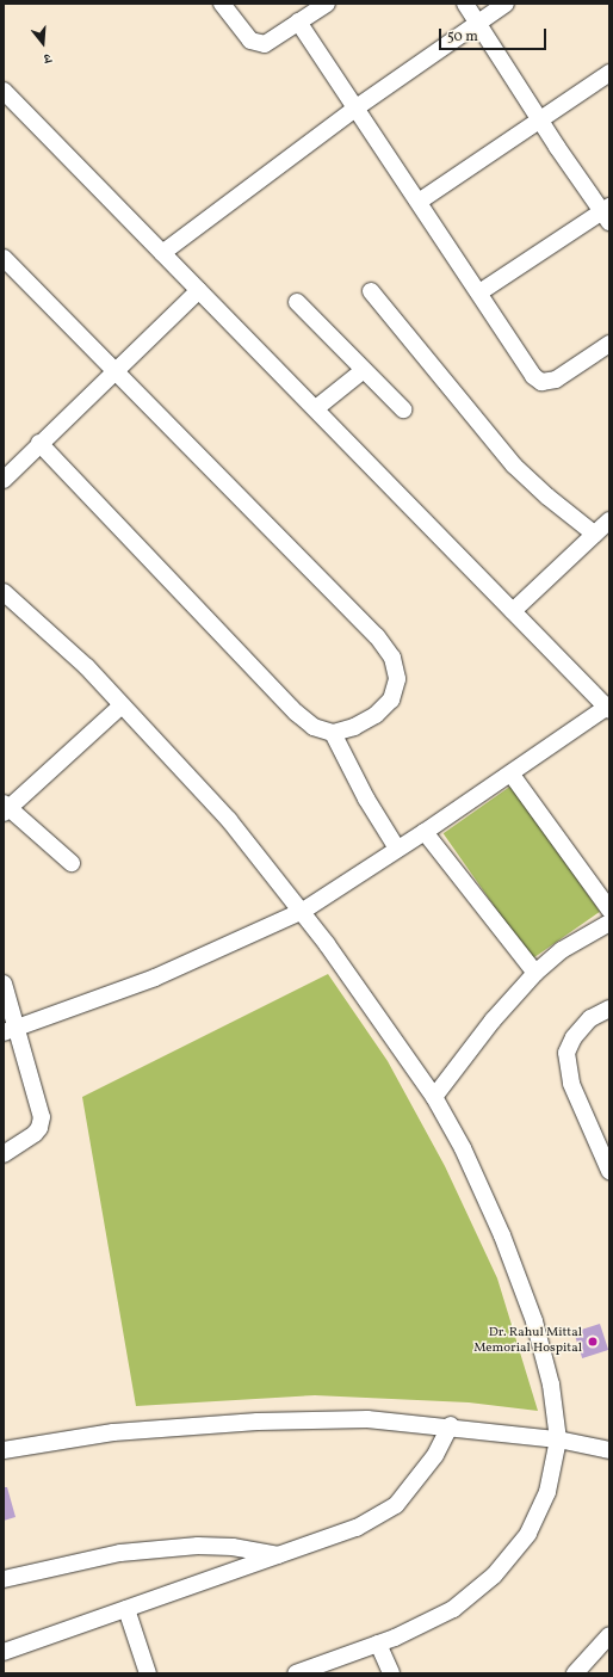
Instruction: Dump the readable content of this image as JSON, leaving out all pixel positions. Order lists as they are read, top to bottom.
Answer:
{
  "places": ["Dr. Rahul Mittal Memorial Hospital"],
  "scale_bar": "50 m",
  "north": "bottom"
}
